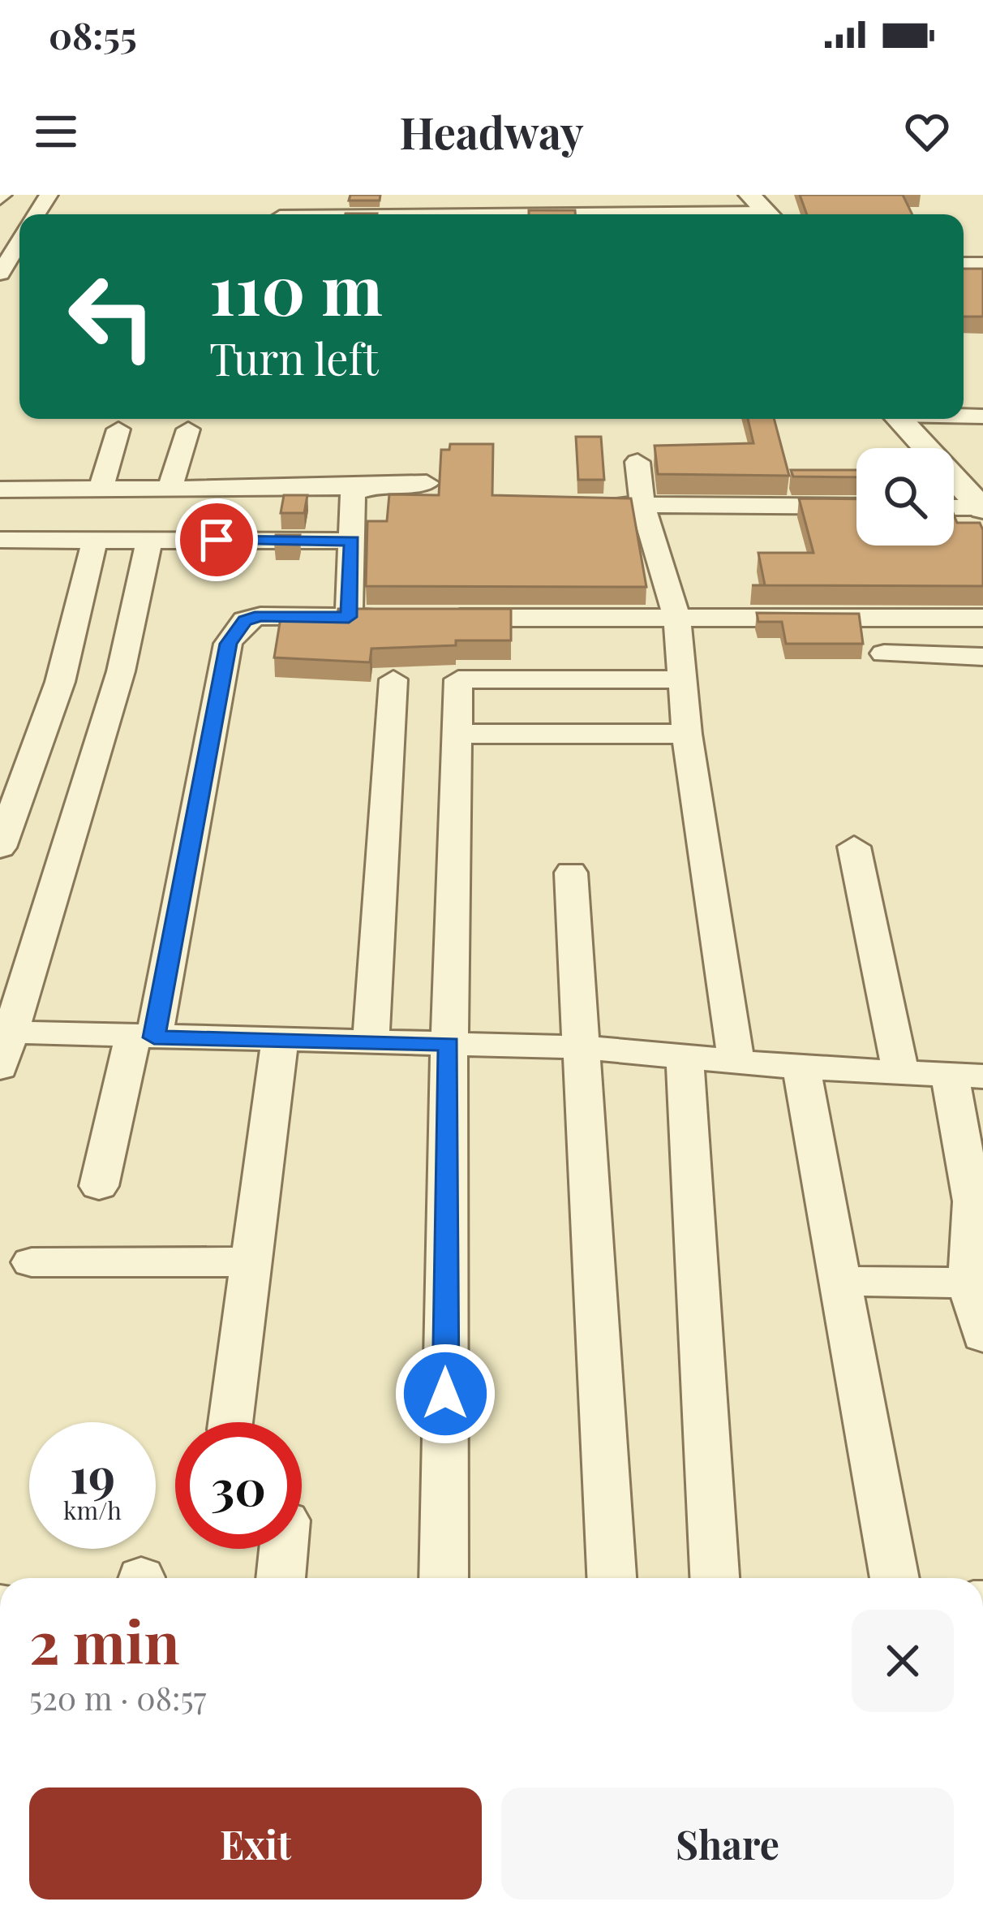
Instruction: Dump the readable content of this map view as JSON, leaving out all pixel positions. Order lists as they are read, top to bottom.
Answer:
{
  "page": {
    "status": "08:55",
    "header": "Headway",
    "turn": ["110 m", "Turn left"],
    "speed": "19 km/h",
    "limit": "30",
    "heading": ["2 min", "520 m · 08:57"],
    "buttons": ["Exit", "Share"]
  }
}
